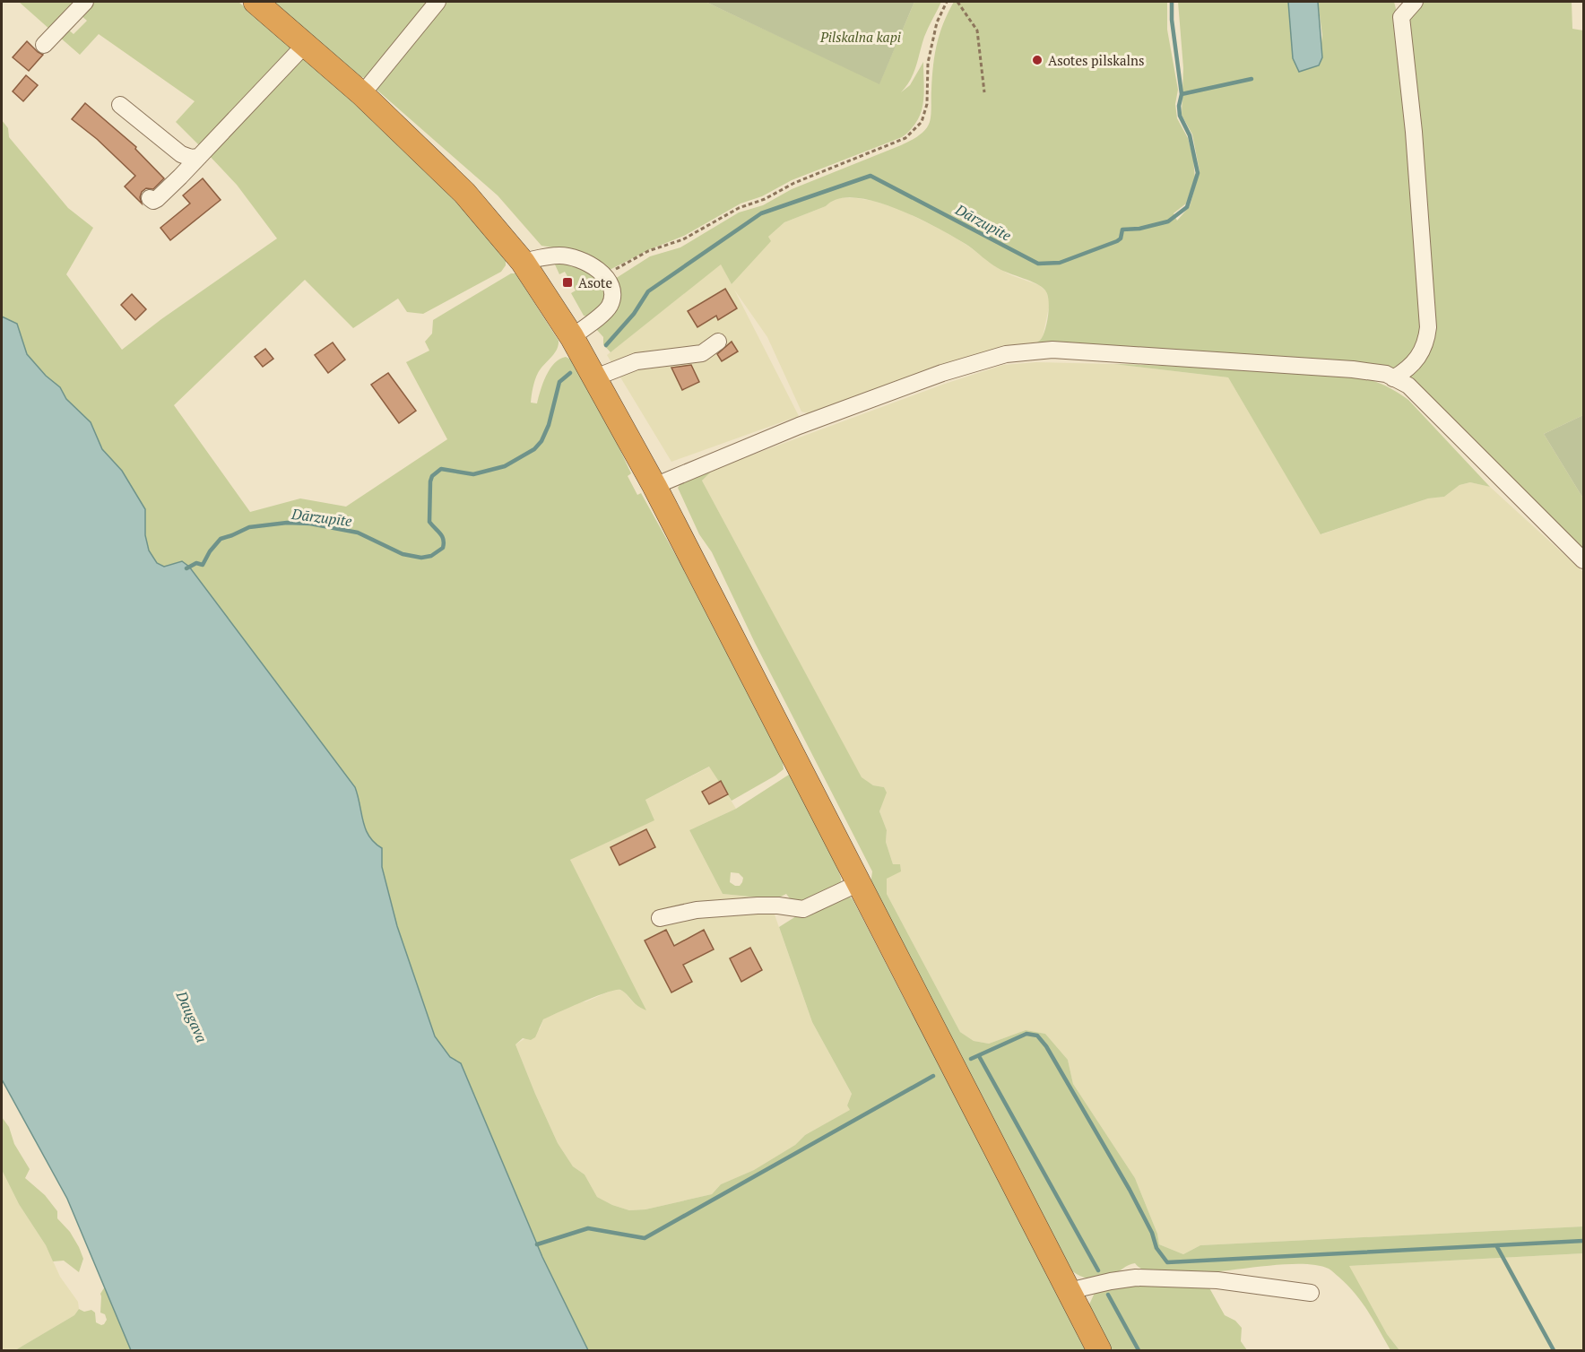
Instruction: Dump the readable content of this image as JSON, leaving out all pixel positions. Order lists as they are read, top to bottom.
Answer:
{
  "water": ["Dārzupīte", "Daugava"],
  "parks": ["Pilskalna kapi"],
  "places": {
    "other": ["Asotes pilskalns"],
    "transit": ["Asote"]
  }
}
